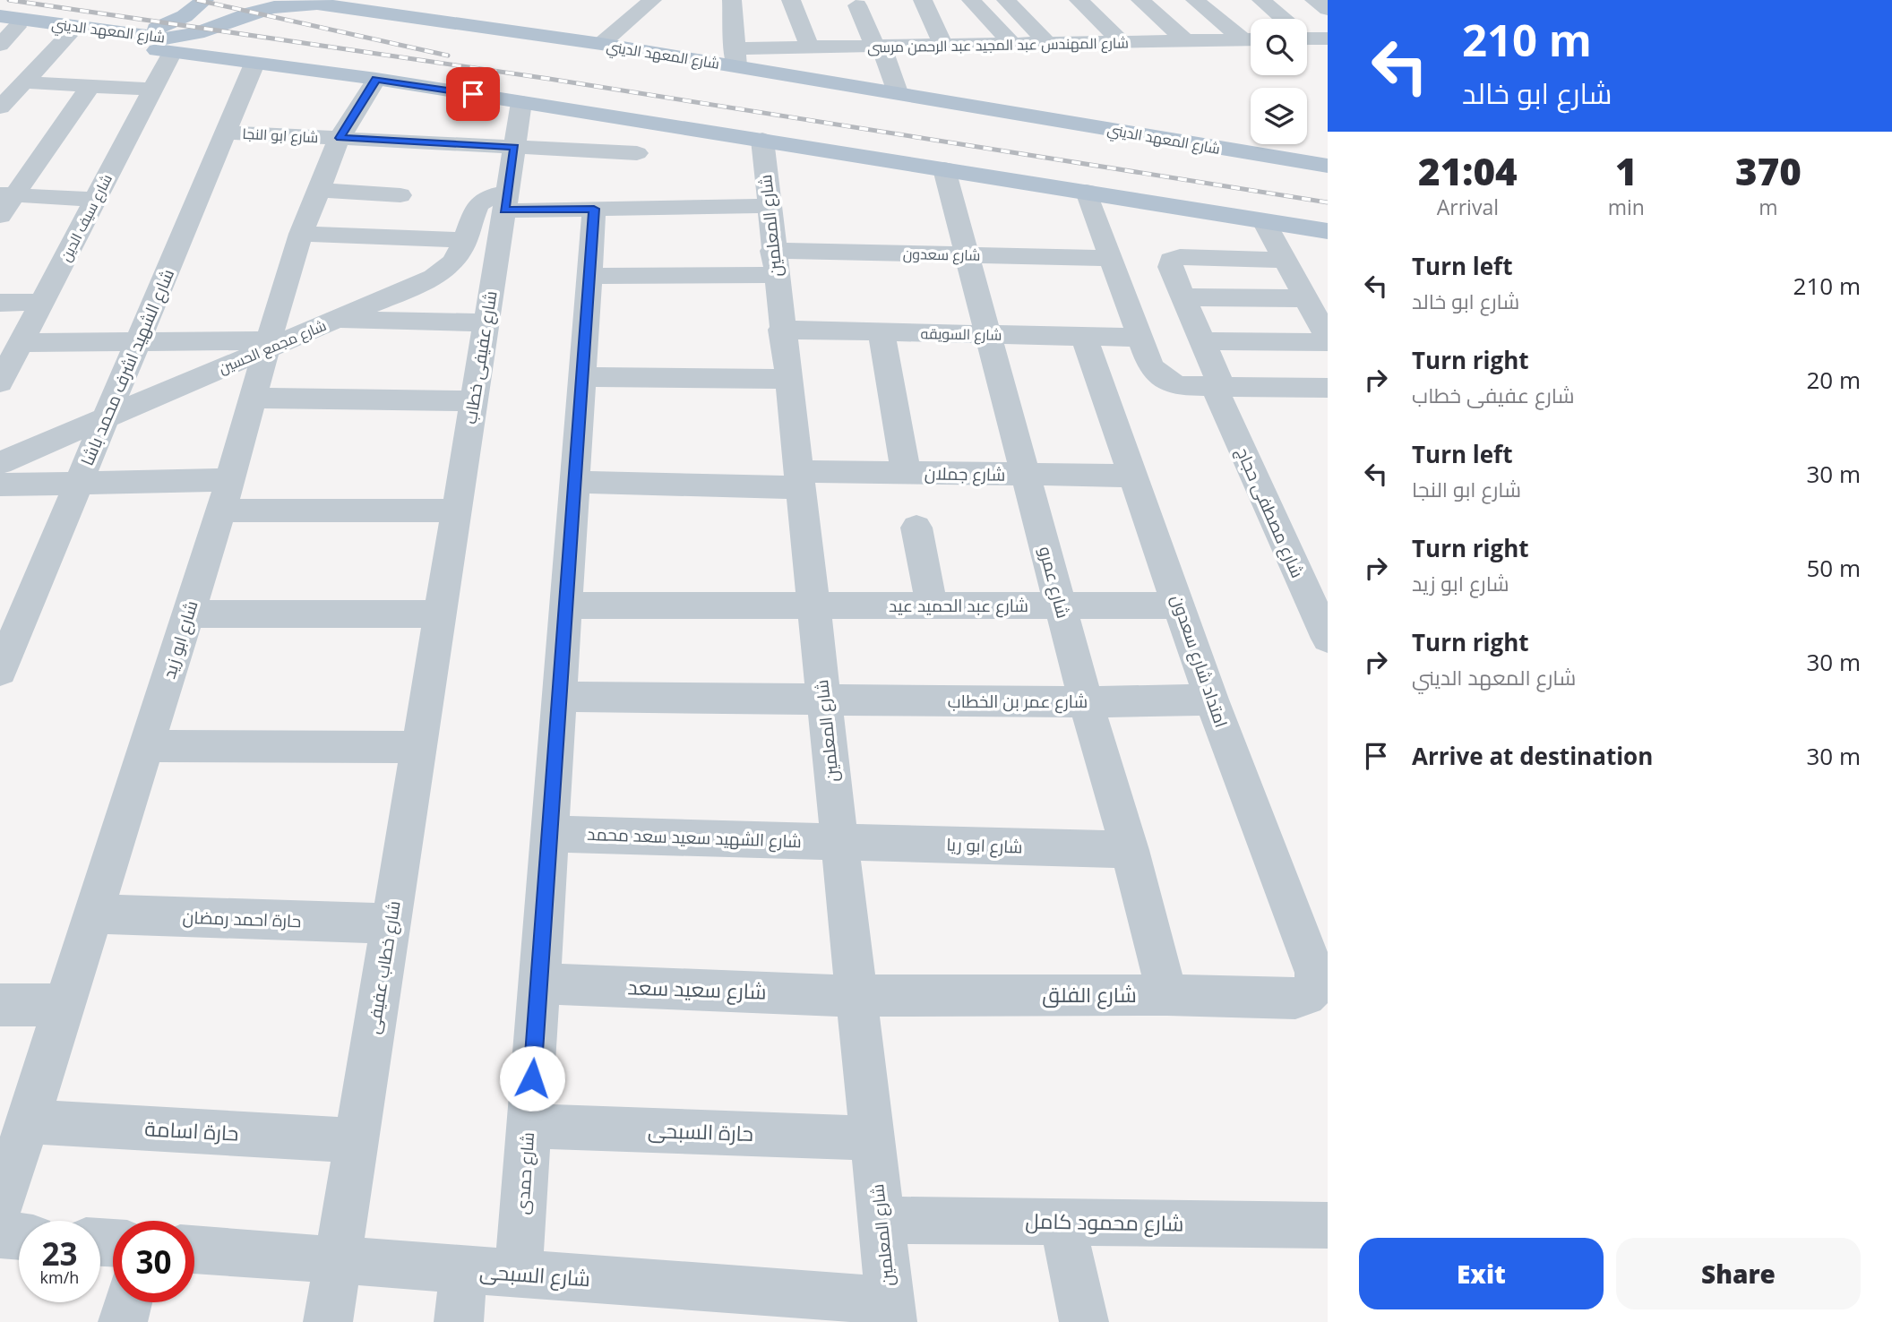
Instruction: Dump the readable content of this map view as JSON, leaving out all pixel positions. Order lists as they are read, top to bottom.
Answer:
{
  "streets": {
    "main road": ["شارع المعهد الديني"],
    "street": [
      "شارع المهندس عبد المجيد عبد الرحمن مرسى",
      "شارع ابو النجا",
      "شارع سيف الدين",
      "شارع المعلمين",
      "شارع سعدون",
      "شارع السويقه",
      "شارع مجمع الحسين",
      "شارع عفيفى خطاب",
      "شارع الشهيد اشرف محمد باشا",
      "شارع جملان",
      "شارع مصطفى حجاج",
      "شارع عمرو",
      "شارع عبد الحميد عيد",
      "شارع ابو زيد",
      "امتداد شارع سعدون",
      "شارع عمر بن الخطاب",
      "شارع الشهيد سعيد سعد محمد",
      "شارع ابو ريا",
      "حارة احمد رمضان",
      "شارع خطاب عفيفى",
      "شارع سعيد سعد",
      "شارع الفلق",
      "حارة اسامة",
      "حارة السبحى",
      "شارع حمدى",
      "شارع محمود كامل",
      "شارع السبحى"
    ]
  },
  "crossings": [
    ["شارع المعهد الديني", "شارع المهندس عبد المجيد عبد الرحمن مرسى"],
    ["شارع المعهد الديني", "شارع سيف الدين"],
    ["شارع المعهد الديني", "شارع المعلمين"],
    ["شارع المعهد الديني", "شارع عفيفى خطاب"],
    ["شارع المعهد الديني", "شارع الشهيد اشرف محمد باشا"],
    ["شارع المعهد الديني", "شارع عمرو"],
    ["شارع المعهد الديني", "شارع ابو زيد"],
    ["شارع ابو النجا", "شارع عفيفى خطاب"],
    ["شارع ابو النجا", "شارع الشهيد اشرف محمد باشا"],
    ["شارع ابو النجا", "شارع ابو زيد"],
    ["شارع المعلمين", "شارع سعدون"],
    ["شارع المعلمين", "شارع السويقه"],
    ["شارع المعلمين", "شارع جملان"],
    ["شارع المعلمين", "شارع عبد الحميد عيد"],
    ["شارع المعلمين", "شارع عمر بن الخطاب"],
    ["شارع المعلمين", "شارع الشهيد سعيد سعد محمد"],
    ["شارع المعلمين", "شارع ابو ريا"],
    ["شارع المعلمين", "شارع سعيد سعد"],
    ["شارع المعلمين", "شارع الفلق"],
    ["شارع المعلمين", "حارة السبحى"],
    ["شارع المعلمين", "شارع محمود كامل"],
    ["شارع المعلمين", "شارع السبحى"],
    ["شارع سعدون", "شارع عمرو"],
    ["شارع سعدون", "شارع حمدى"],
    ["شارع السويقه", "شارع عمرو"],
    ["شارع السويقه", "امتداد شارع سعدون"],
    ["شارع مجمع الحسين", "شارع عفيفى خطاب"],
    ["شارع مجمع الحسين", "شارع الشهيد اشرف محمد باشا"],
    ["شارع مجمع الحسين", "شارع ابو زيد"],
    ["شارع عفيفى خطاب", "شارع خطاب عفيفى"],
    ["شارع جملان", "شارع عمرو"],
    ["شارع جملان", "امتداد شارع سعدون"],
    ["شارع جملان", "شارع حمدى"],
    ["شارع عمرو", "شارع عبد الحميد عيد"],
    ["شارع عمرو", "شارع عمر بن الخطاب"],
    ["شارع عمرو", "شارع ابو ريا"],
    ["شارع عمرو", "شارع الفلق"],
    ["شارع عبد الحميد عيد", "امتداد شارع سعدون"],
    ["شارع عبد الحميد عيد", "شارع حمدى"],
    ["شارع ابو زيد", "حارة احمد رمضان"],
    ["شارع ابو زيد", "حارة اسامة"],
    ["امتداد شارع سعدون", "شارع عمر بن الخطاب"],
    ["امتداد شارع سعدون", "شارع الفلق"],
    ["شارع عمر بن الخطاب", "شارع حمدى"],
    ["شارع الشهيد سعيد سعد محمد", "شارع ابو ريا"],
    ["شارع الشهيد سعيد سعد محمد", "شارع حمدى"],
    ["حارة احمد رمضان", "شارع خطاب عفيفى"],
    ["شارع خطاب عفيفى", "حارة اسامة"],
    ["شارع خطاب عفيفى", "شارع السبحى"],
    ["شارع سعيد سعد", "شارع الفلق"],
    ["شارع سعيد سعد", "شارع حمدى"],
    ["حارة السبحى", "شارع حمدى"],
    ["شارع حمدى", "شارع السبحى"]
  ],
  "page": {
    "turn": ["210 m", "شارع ابو خالد"],
    "eta": [
      "21:04",
      "Arrival",
      "1",
      "min",
      "370",
      "m"
    ],
    "list": [
      {
        "name": "Turn left",
        "note": "شارع ابو خالد",
        "value": "210 m"
      },
      {
        "name": "Turn right",
        "note": "شارع عفيفى خطاب",
        "value": "20 m"
      },
      {
        "name": "Turn left",
        "note": "شارع ابو النجا",
        "value": "30 m"
      },
      {
        "name": "Turn right",
        "note": "شارع ابو زيد",
        "value": "50 m"
      },
      {
        "name": "Turn right",
        "note": "شارع المعهد الديني",
        "value": "30 m"
      },
      {
        "name": "Arrive at destination",
        "value": "30 m"
      }
    ],
    "speed": "23 km/h",
    "limit": "30",
    "buttons": ["Exit", "Share"]
  }
}
